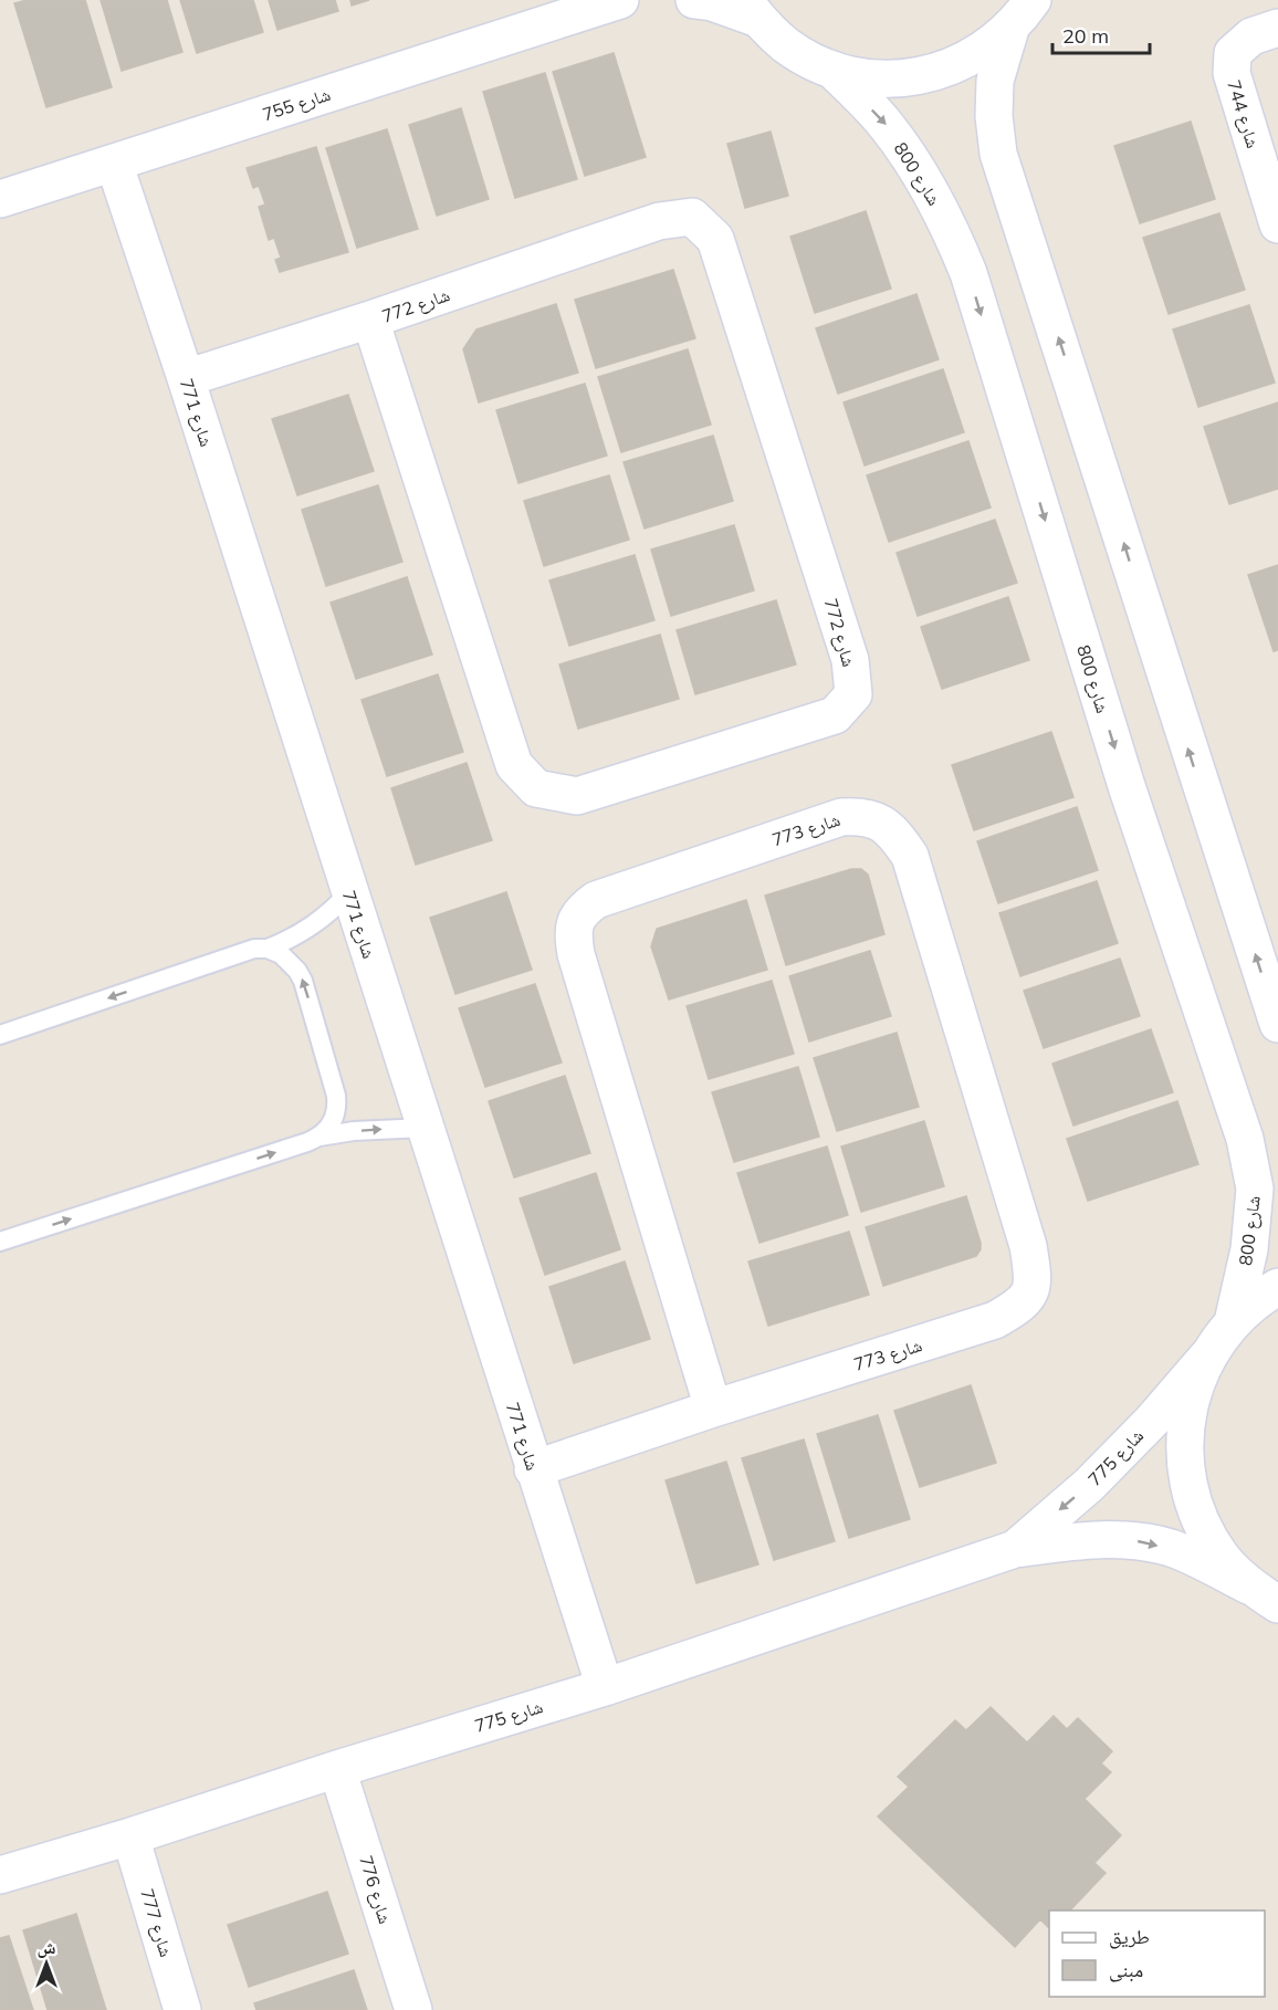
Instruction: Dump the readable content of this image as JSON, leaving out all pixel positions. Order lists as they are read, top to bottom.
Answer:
{
  "streets": {
    "street": [
      "شارع 755",
      "شارع 744",
      "شارع 800",
      "شارع 772",
      "شارع 771",
      "شارع 773",
      "شارع 775",
      "شارع 776",
      "شارع 777"
    ]
  },
  "crossings": [
    ["شارع 755", "شارع 771"],
    ["شارع 772", "شارع 771"],
    ["شارع 771", "شارع 773"],
    ["شارع 771", "شارع 775"],
    ["شارع 775", "شارع 776"],
    ["شارع 775", "شارع 777"]
  ],
  "legend": ["طريق", "مبنى"],
  "scale_bar": "20 m",
  "north": "top"
}
